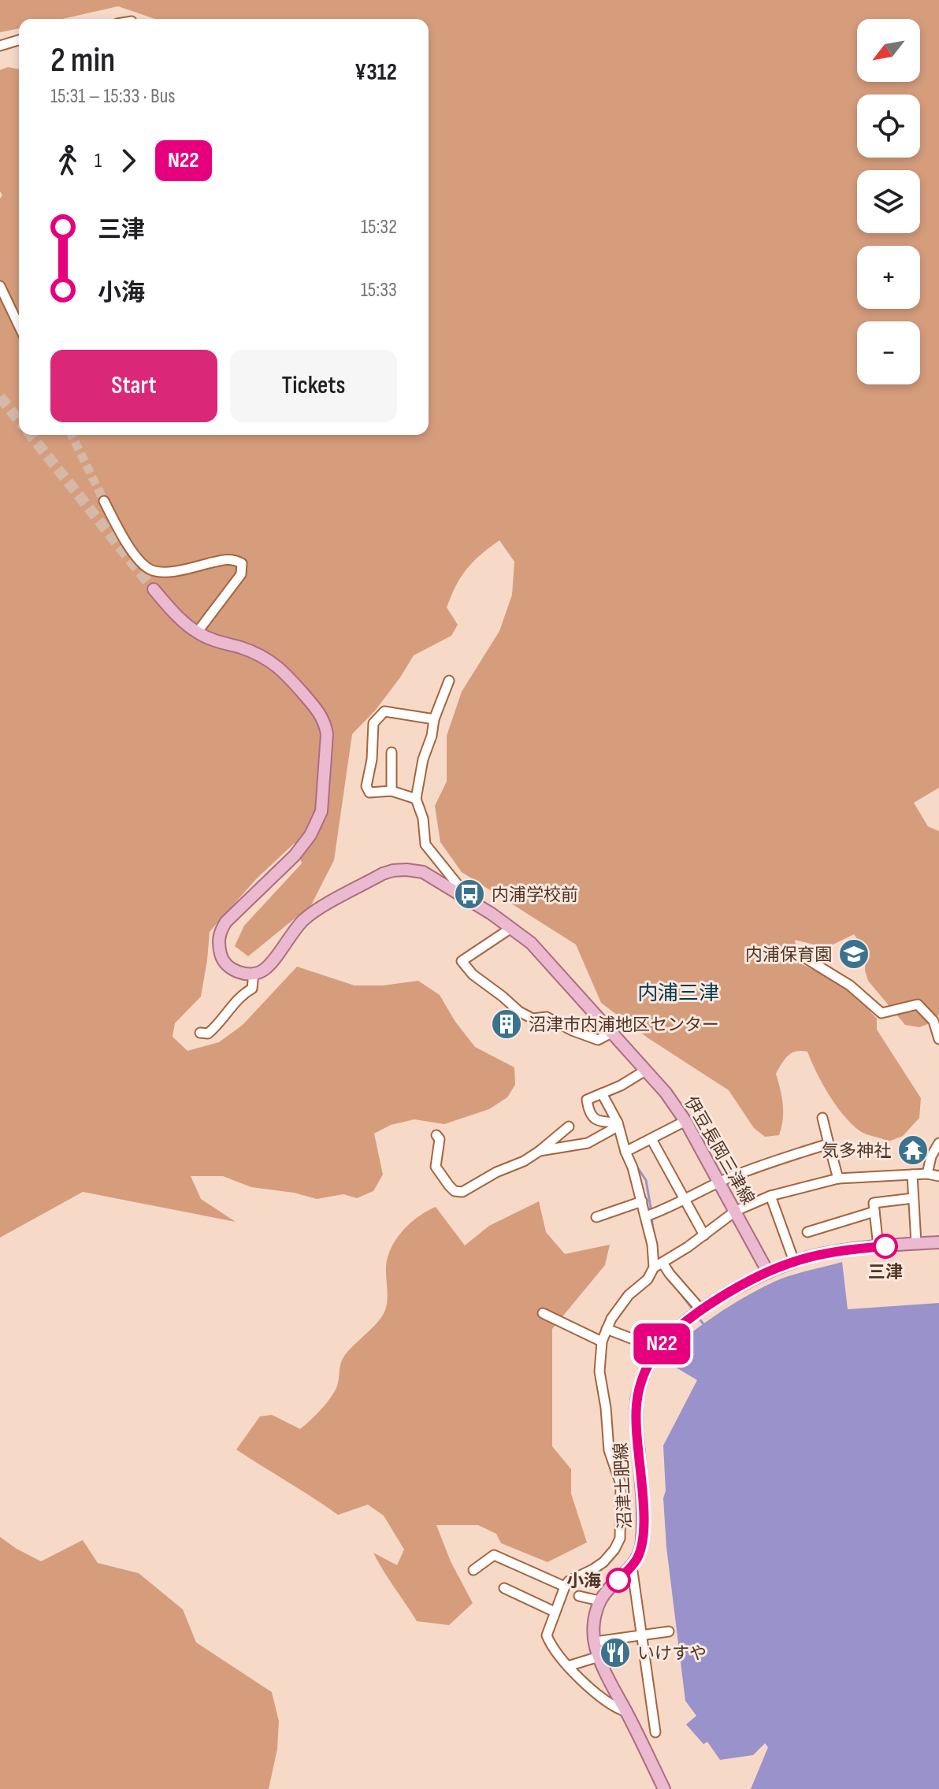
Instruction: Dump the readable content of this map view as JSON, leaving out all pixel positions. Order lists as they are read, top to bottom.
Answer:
{
  "streets": {
    "main road": ["伊豆長岡三津線", "沼津土肥線"]
  },
  "crossings": [
    ["伊豆長岡三津線", "沼津土肥線"]
  ],
  "districts": ["内浦三津"],
  "places": {
    "bus stop": ["内浦学校前"],
    "school or university": ["内浦保育園"],
    "building": ["沼津市内浦地区センター"],
    "temple": ["気多神社"],
    "other": ["三津", "小海"],
    "restaurant": ["いけすや"]
  },
  "lines": ["bus line N22"],
  "north": "bottom left",
  "page": {
    "on_map": "N22",
    "map_buttons": ["+", "−"],
    "heading": ["2 min", "15:31 – 15:33 · Bus", "¥312"],
    "legs": ["1", "N22"],
    "list": [
      {
        "name": "三津",
        "value": "15:32"
      },
      {
        "name": "小海",
        "value": "15:33"
      }
    ],
    "buttons": ["Start", "Tickets"]
  }
}
